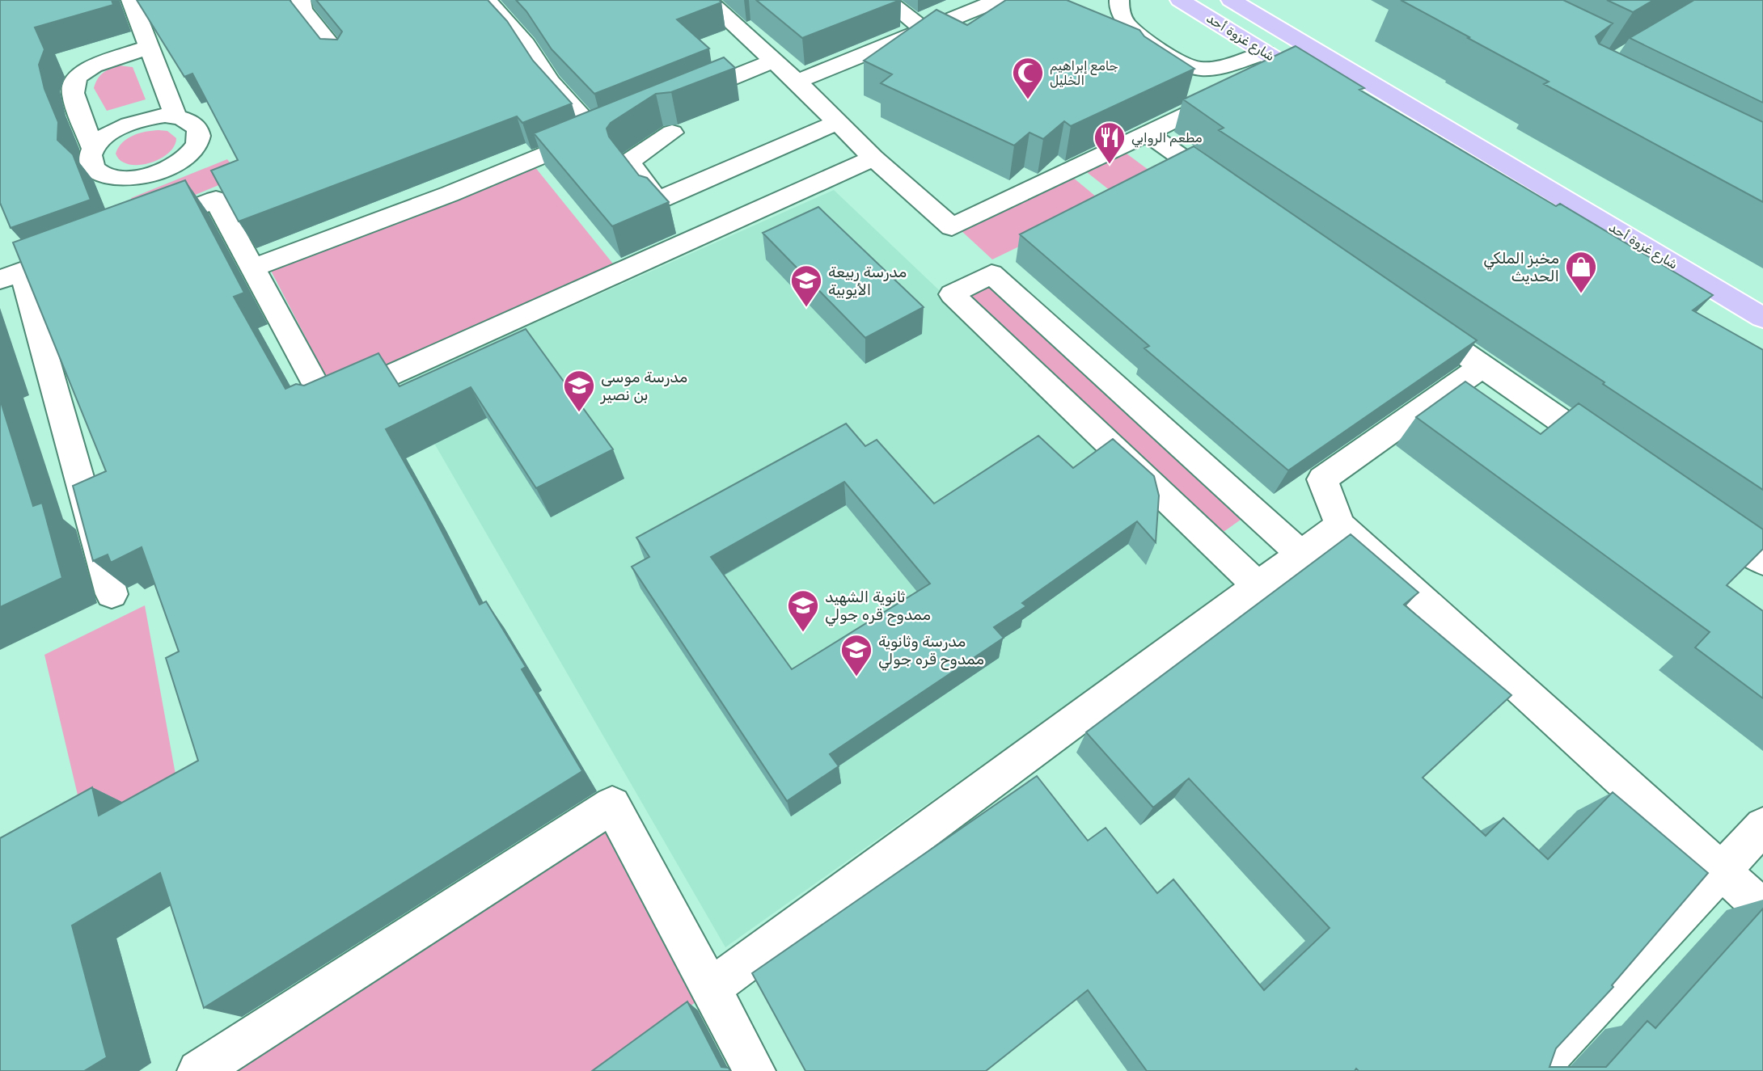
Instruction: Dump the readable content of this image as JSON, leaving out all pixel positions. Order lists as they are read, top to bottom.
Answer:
{
  "streets": {
    "main road": ["شارع غزوة أحد"]
  },
  "places": {
    "mosque": ["جامع إبراهيم الخليل"],
    "restaurant": ["مطعم الروابي"],
    "shop": ["مخبز الملكي الحديث"],
    "school or university": [
      "مدرسة ربيعة الأيوبية",
      "مدرسة موسى بن نصير",
      "ثانوية الشهيد ممدوح قره جولي",
      "مدرسة وثانوية ممدوح قره جولي"
    ]
  }
}
